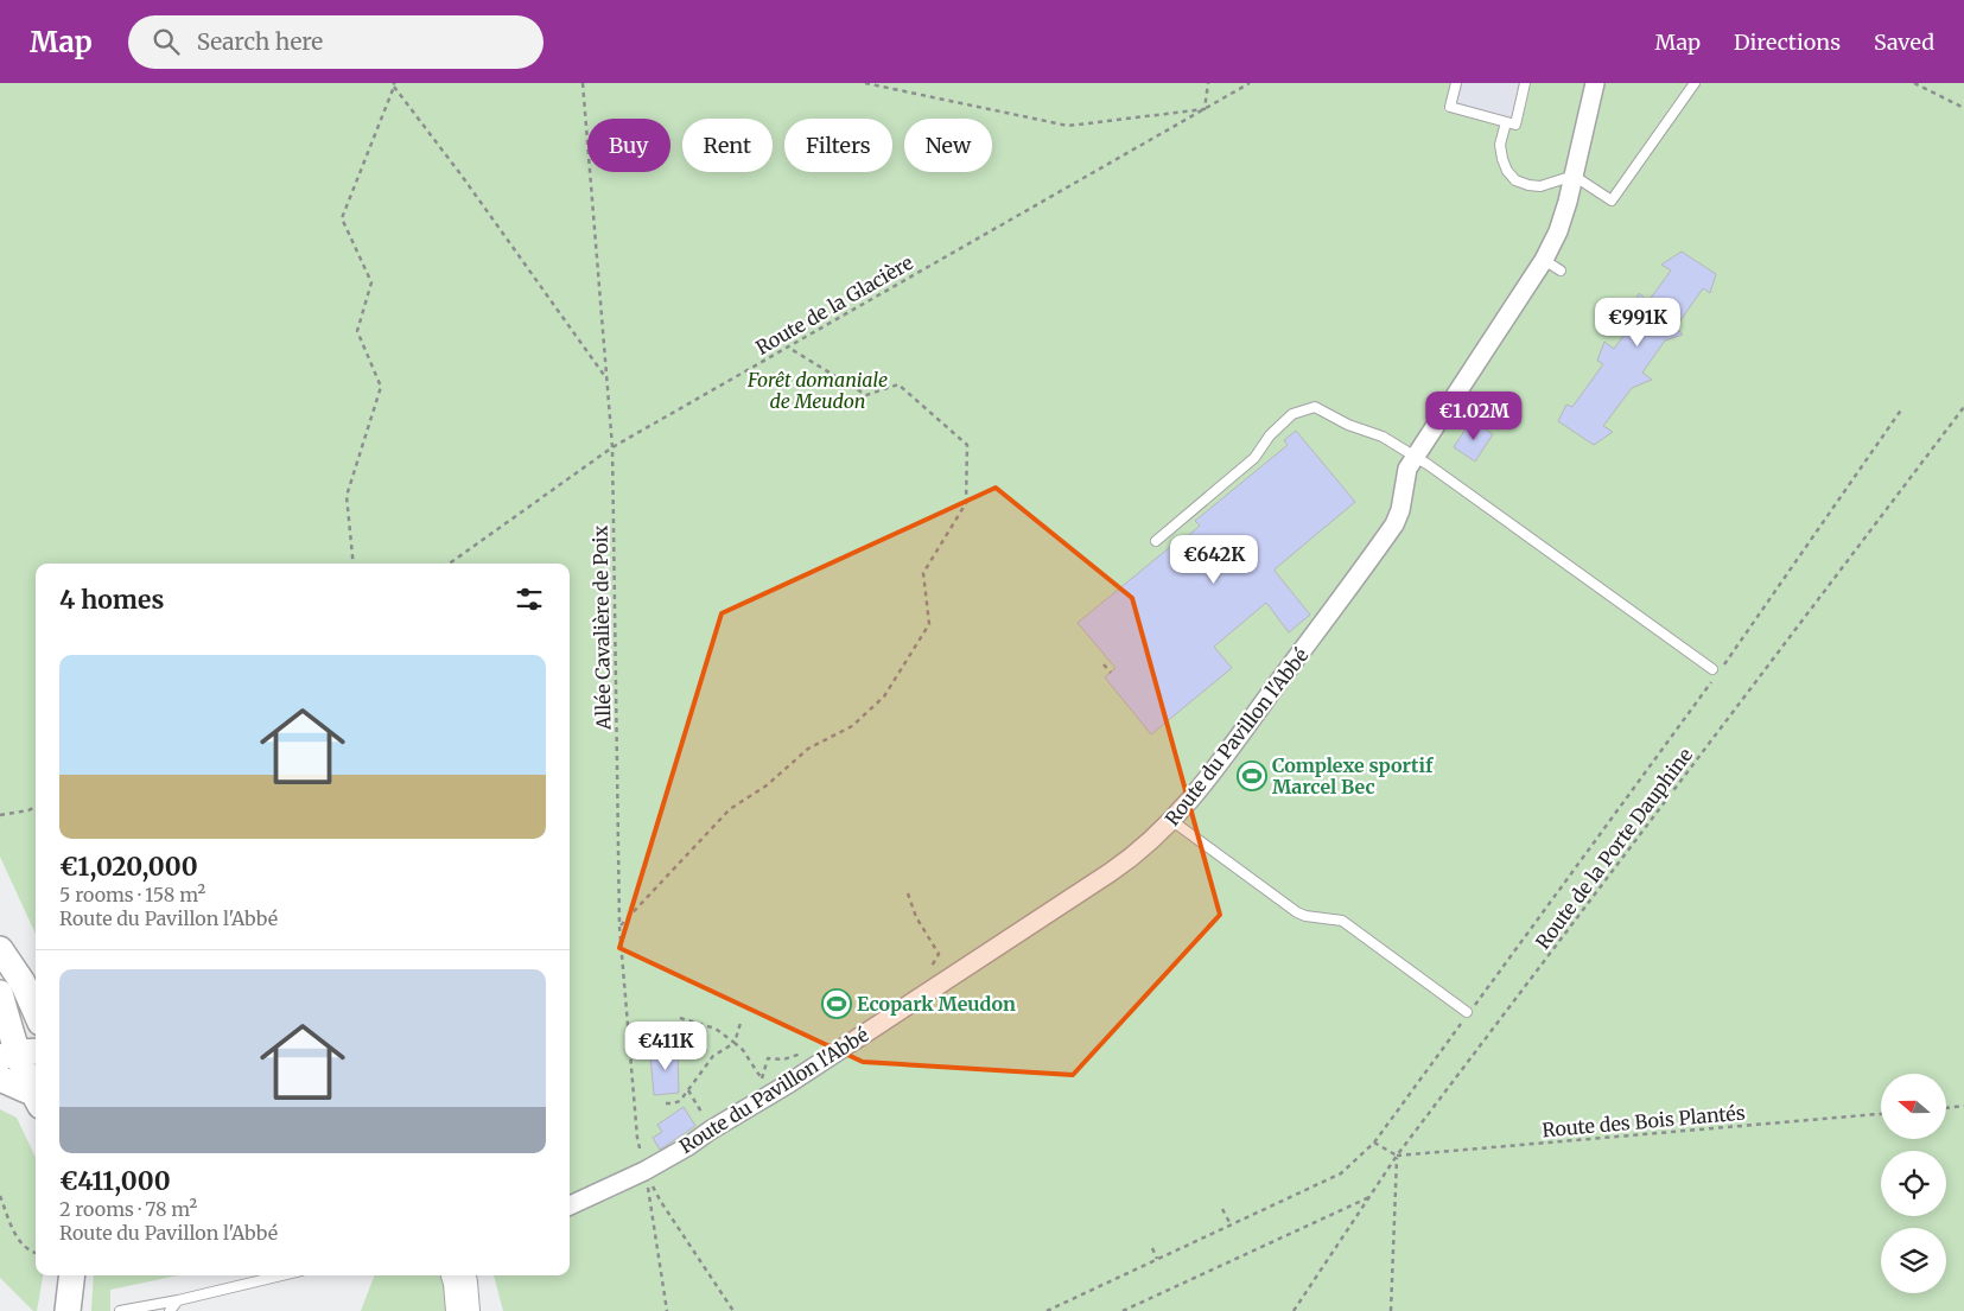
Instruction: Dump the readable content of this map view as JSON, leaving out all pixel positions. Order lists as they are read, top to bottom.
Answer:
{
  "streets": {
    "street": ["Route du Pavillon l'Abbé"],
    "path": [
      "Route de la Glacière",
      "Allée Cavalière de Poix",
      "Route de la Porte Dauphine",
      "Route des Bois Plantés"
    ]
  },
  "crossings": [
    ["Route de la Glacière", "Allée Cavalière de Poix"],
    ["Allée Cavalière de Poix", "Route du Pavillon l'Abbé"],
    ["Route de la Porte Dauphine", "Route des Bois Plantés"]
  ],
  "parks": ["Forêt domaniale de Meudon"],
  "places": {
    "sports": ["Complexe sportif Marcel Bec", "Ecopark Meudon"]
  },
  "north": "left",
  "page": {
    "header": "Map",
    "search": "Search here",
    "nav": ["Map", "Directions", "Saved"],
    "chip": [
      "Buy",
      "Rent",
      "Filters",
      "New"
    ],
    "price": [
      "€991K",
      "€1.02M",
      "€642K",
      "€411K"
    ],
    "heading": "4 homes",
    "list": [
      {
        "name": "€1,020,000",
        "note": "5 rooms · 158 m² · Route du Pavillon l'Abbé"
      },
      {
        "name": "€411,000",
        "note": "2 rooms · 78 m² · Route du Pavillon l'Abbé"
      }
    ]
  }
}
